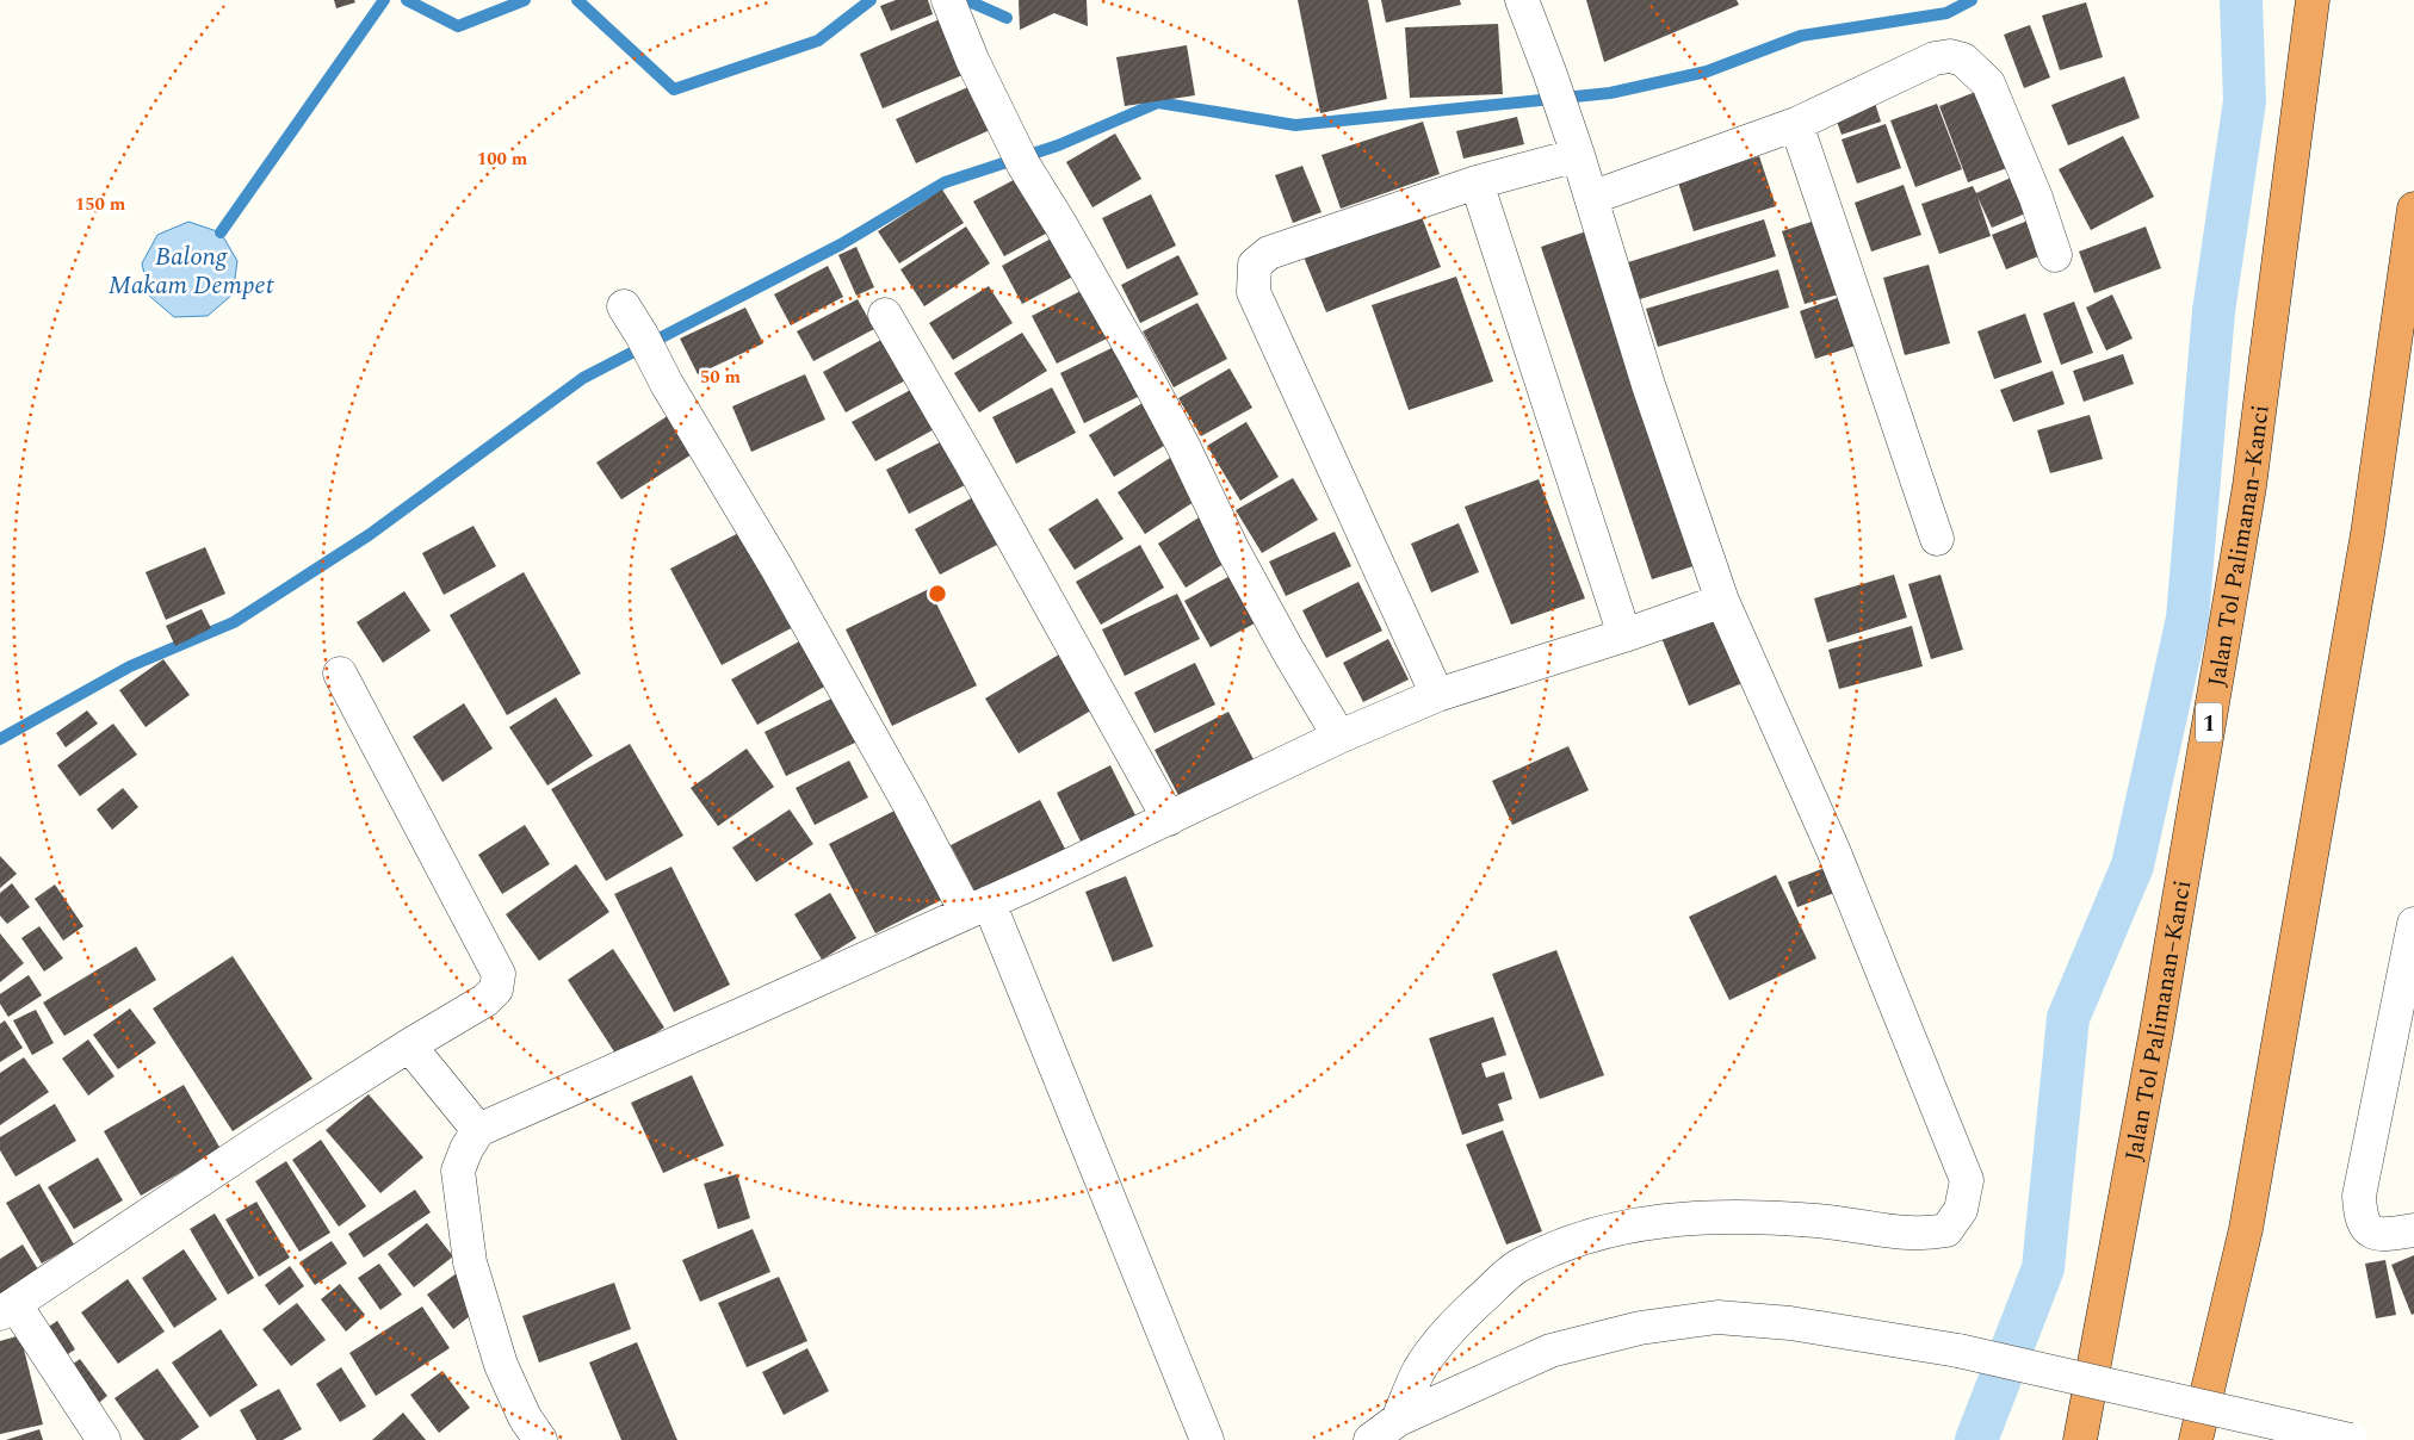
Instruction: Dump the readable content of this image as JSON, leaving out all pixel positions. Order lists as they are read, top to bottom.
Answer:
{
  "streets": {
    "highway": ["Jalan Tol Palimanan–Kanci", "1"]
  },
  "water": ["Balong Makam Dempet"],
  "rings": ["100 m", "150 m", "50 m"]
}
